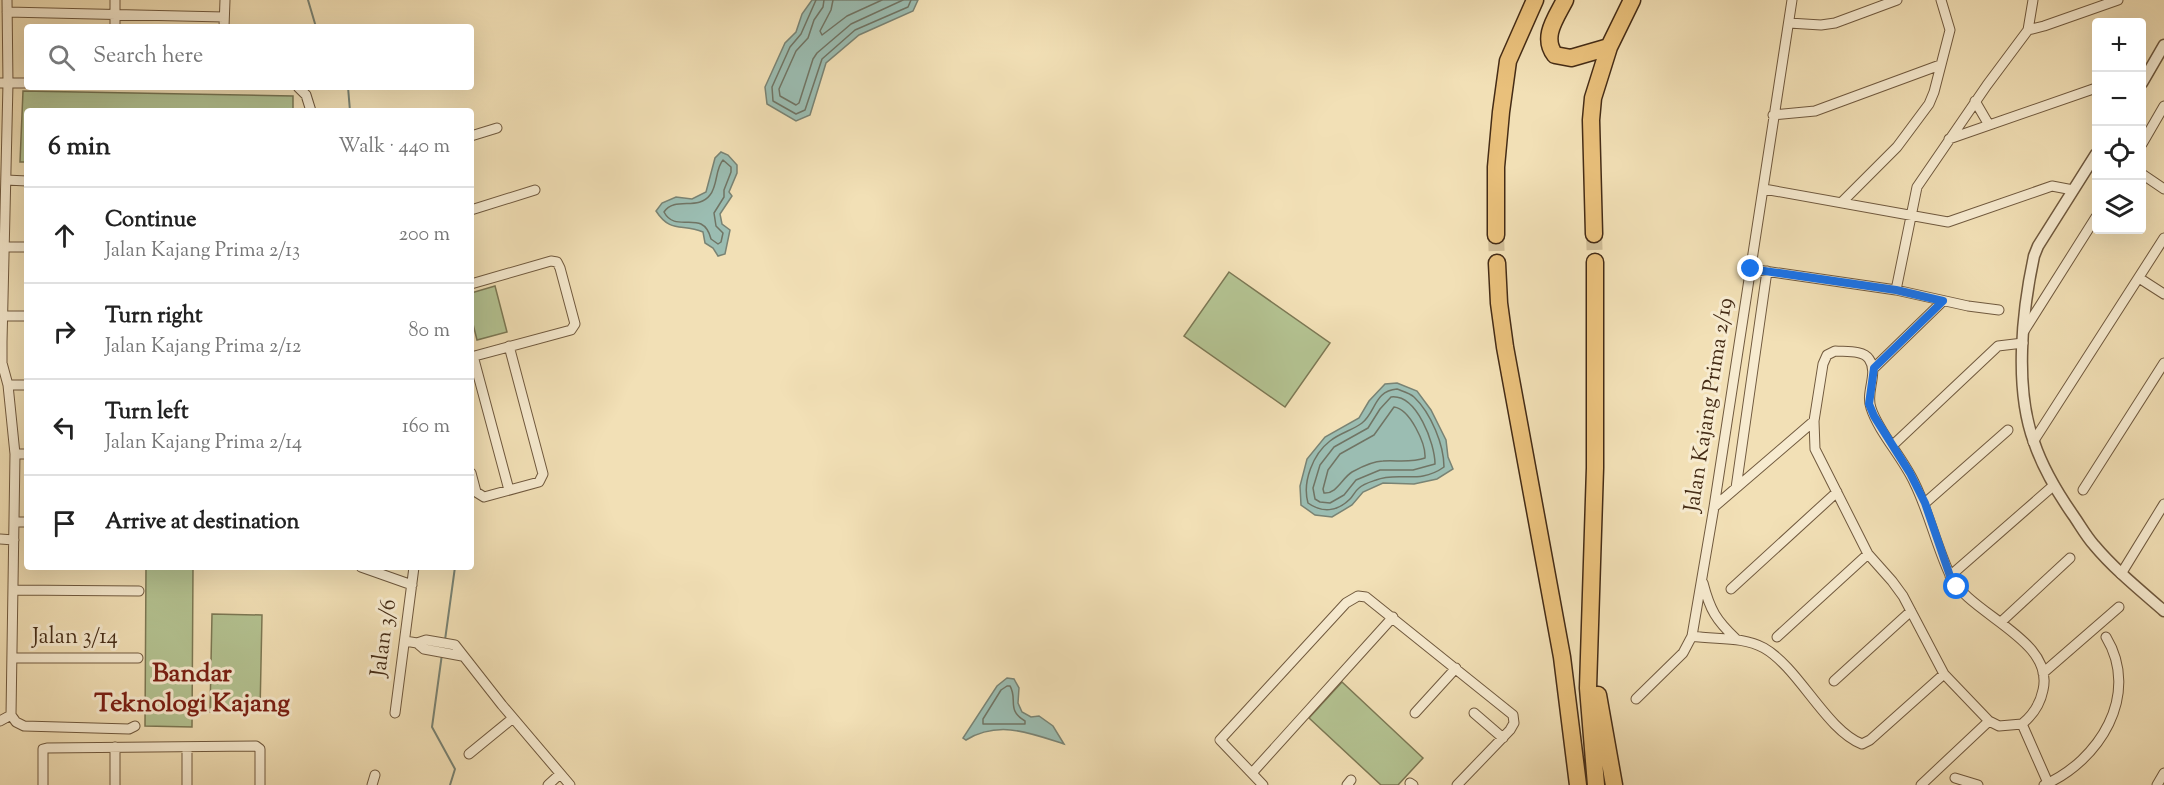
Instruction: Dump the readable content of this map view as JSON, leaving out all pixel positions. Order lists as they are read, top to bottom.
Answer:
{
  "streets": {
    "street": ["Jalan Kajang Prima 2/19", "Jalan 3/14", "Jalan 3/6"]
  },
  "districts": ["Bandar Teknologi Kajang"],
  "page": {
    "map_buttons": ["+", "−"],
    "search": "Search here",
    "heading": ["6 min", "Walk · 440 m"],
    "list": [
      ["Continue", "Jalan Kajang Prima 2/13", "200 m"],
      ["Turn right", "Jalan Kajang Prima 2/12", "80 m"],
      ["Turn left", "Jalan Kajang Prima 2/14", "160 m"],
      "Arrive at destination"
    ]
  }
}
